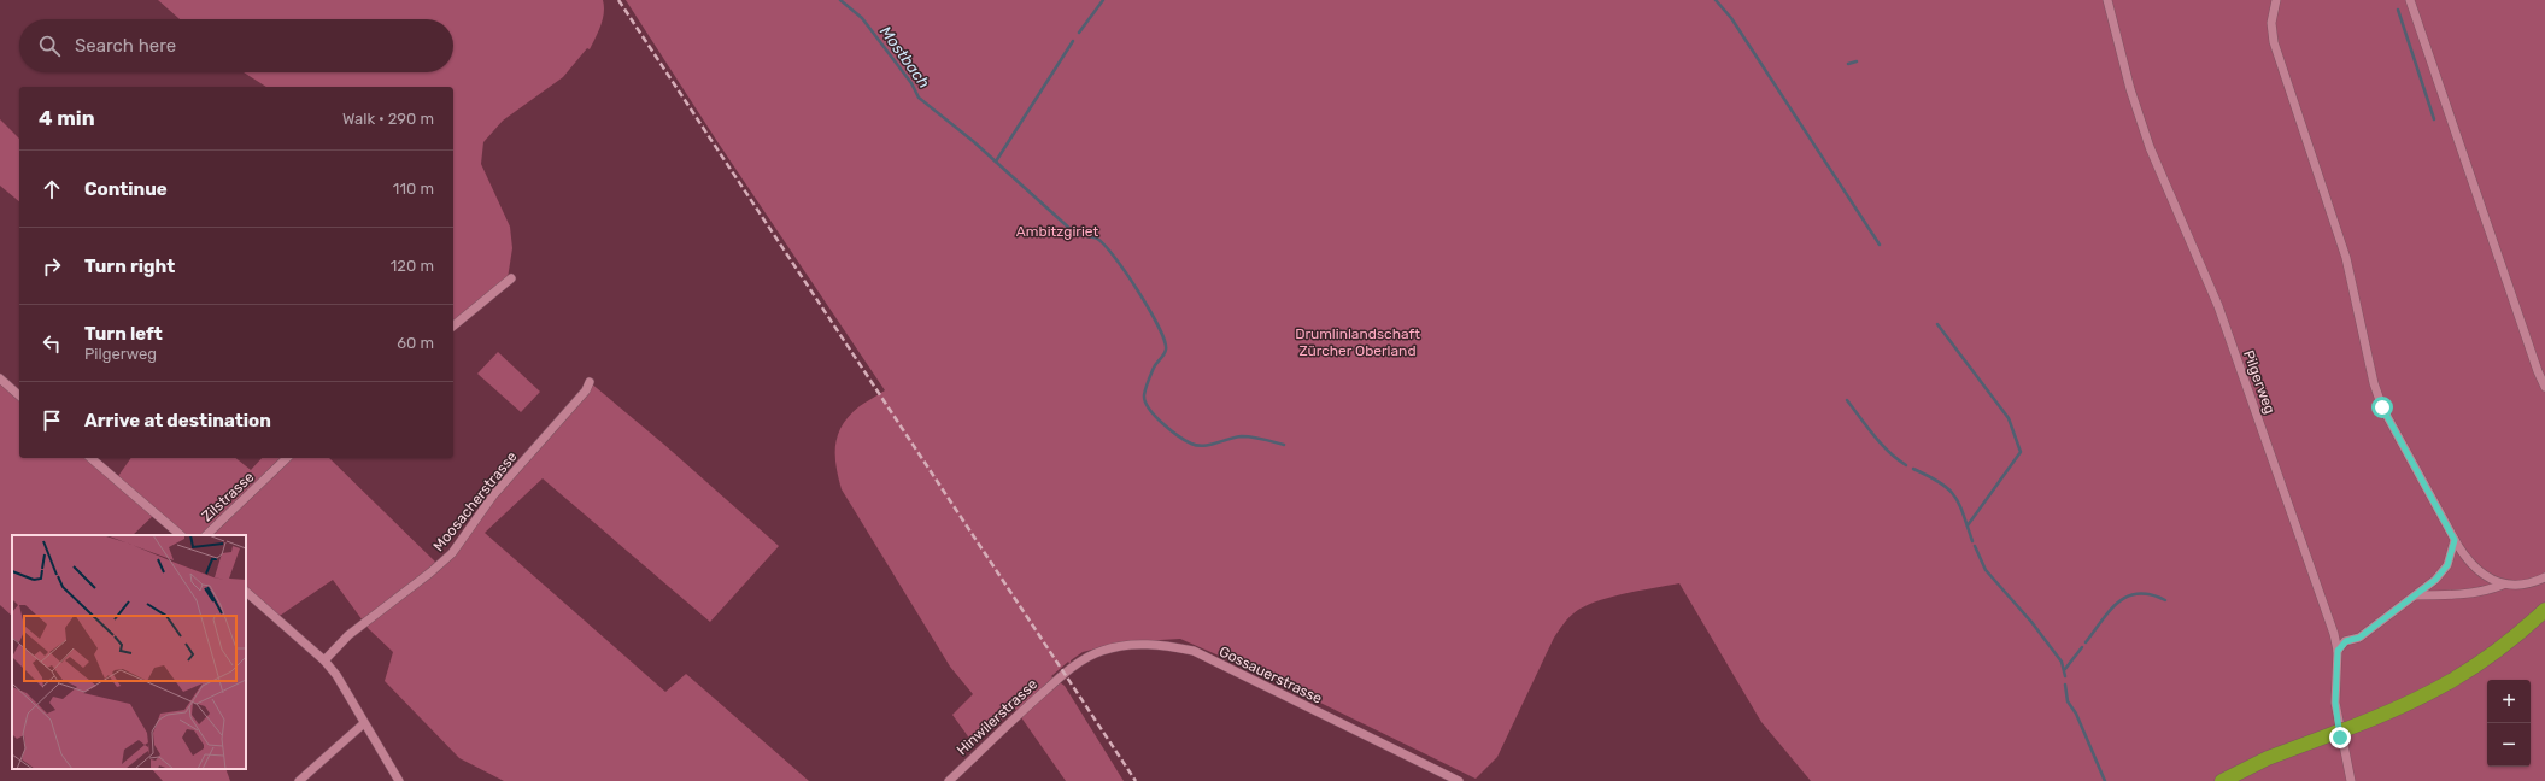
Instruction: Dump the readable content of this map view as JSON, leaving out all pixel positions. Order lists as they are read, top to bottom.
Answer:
{
  "streets": {
    "street": [
      "Pilgerweg",
      "Zilstrasse",
      "Moosacherstrasse",
      "Gossauerstrasse",
      "Hinwilerstrasse"
    ]
  },
  "crossings": [
    ["Gossauerstrasse", "Hinwilerstrasse"]
  ],
  "water": ["Mostbach"],
  "parks": ["Ambitzgiriet", "Drumlinlandschaft Zürcher Oberland"],
  "page": {
    "search": "Search here",
    "heading": ["4 min", "Walk · 290 m"],
    "list": [
      ["Continue", "110 m"],
      ["Turn right", "120 m"],
      ["Turn left", "Pilgerweg", "60 m"],
      "Arrive at destination"
    ],
    "map_buttons": ["+", "−"]
  }
}
